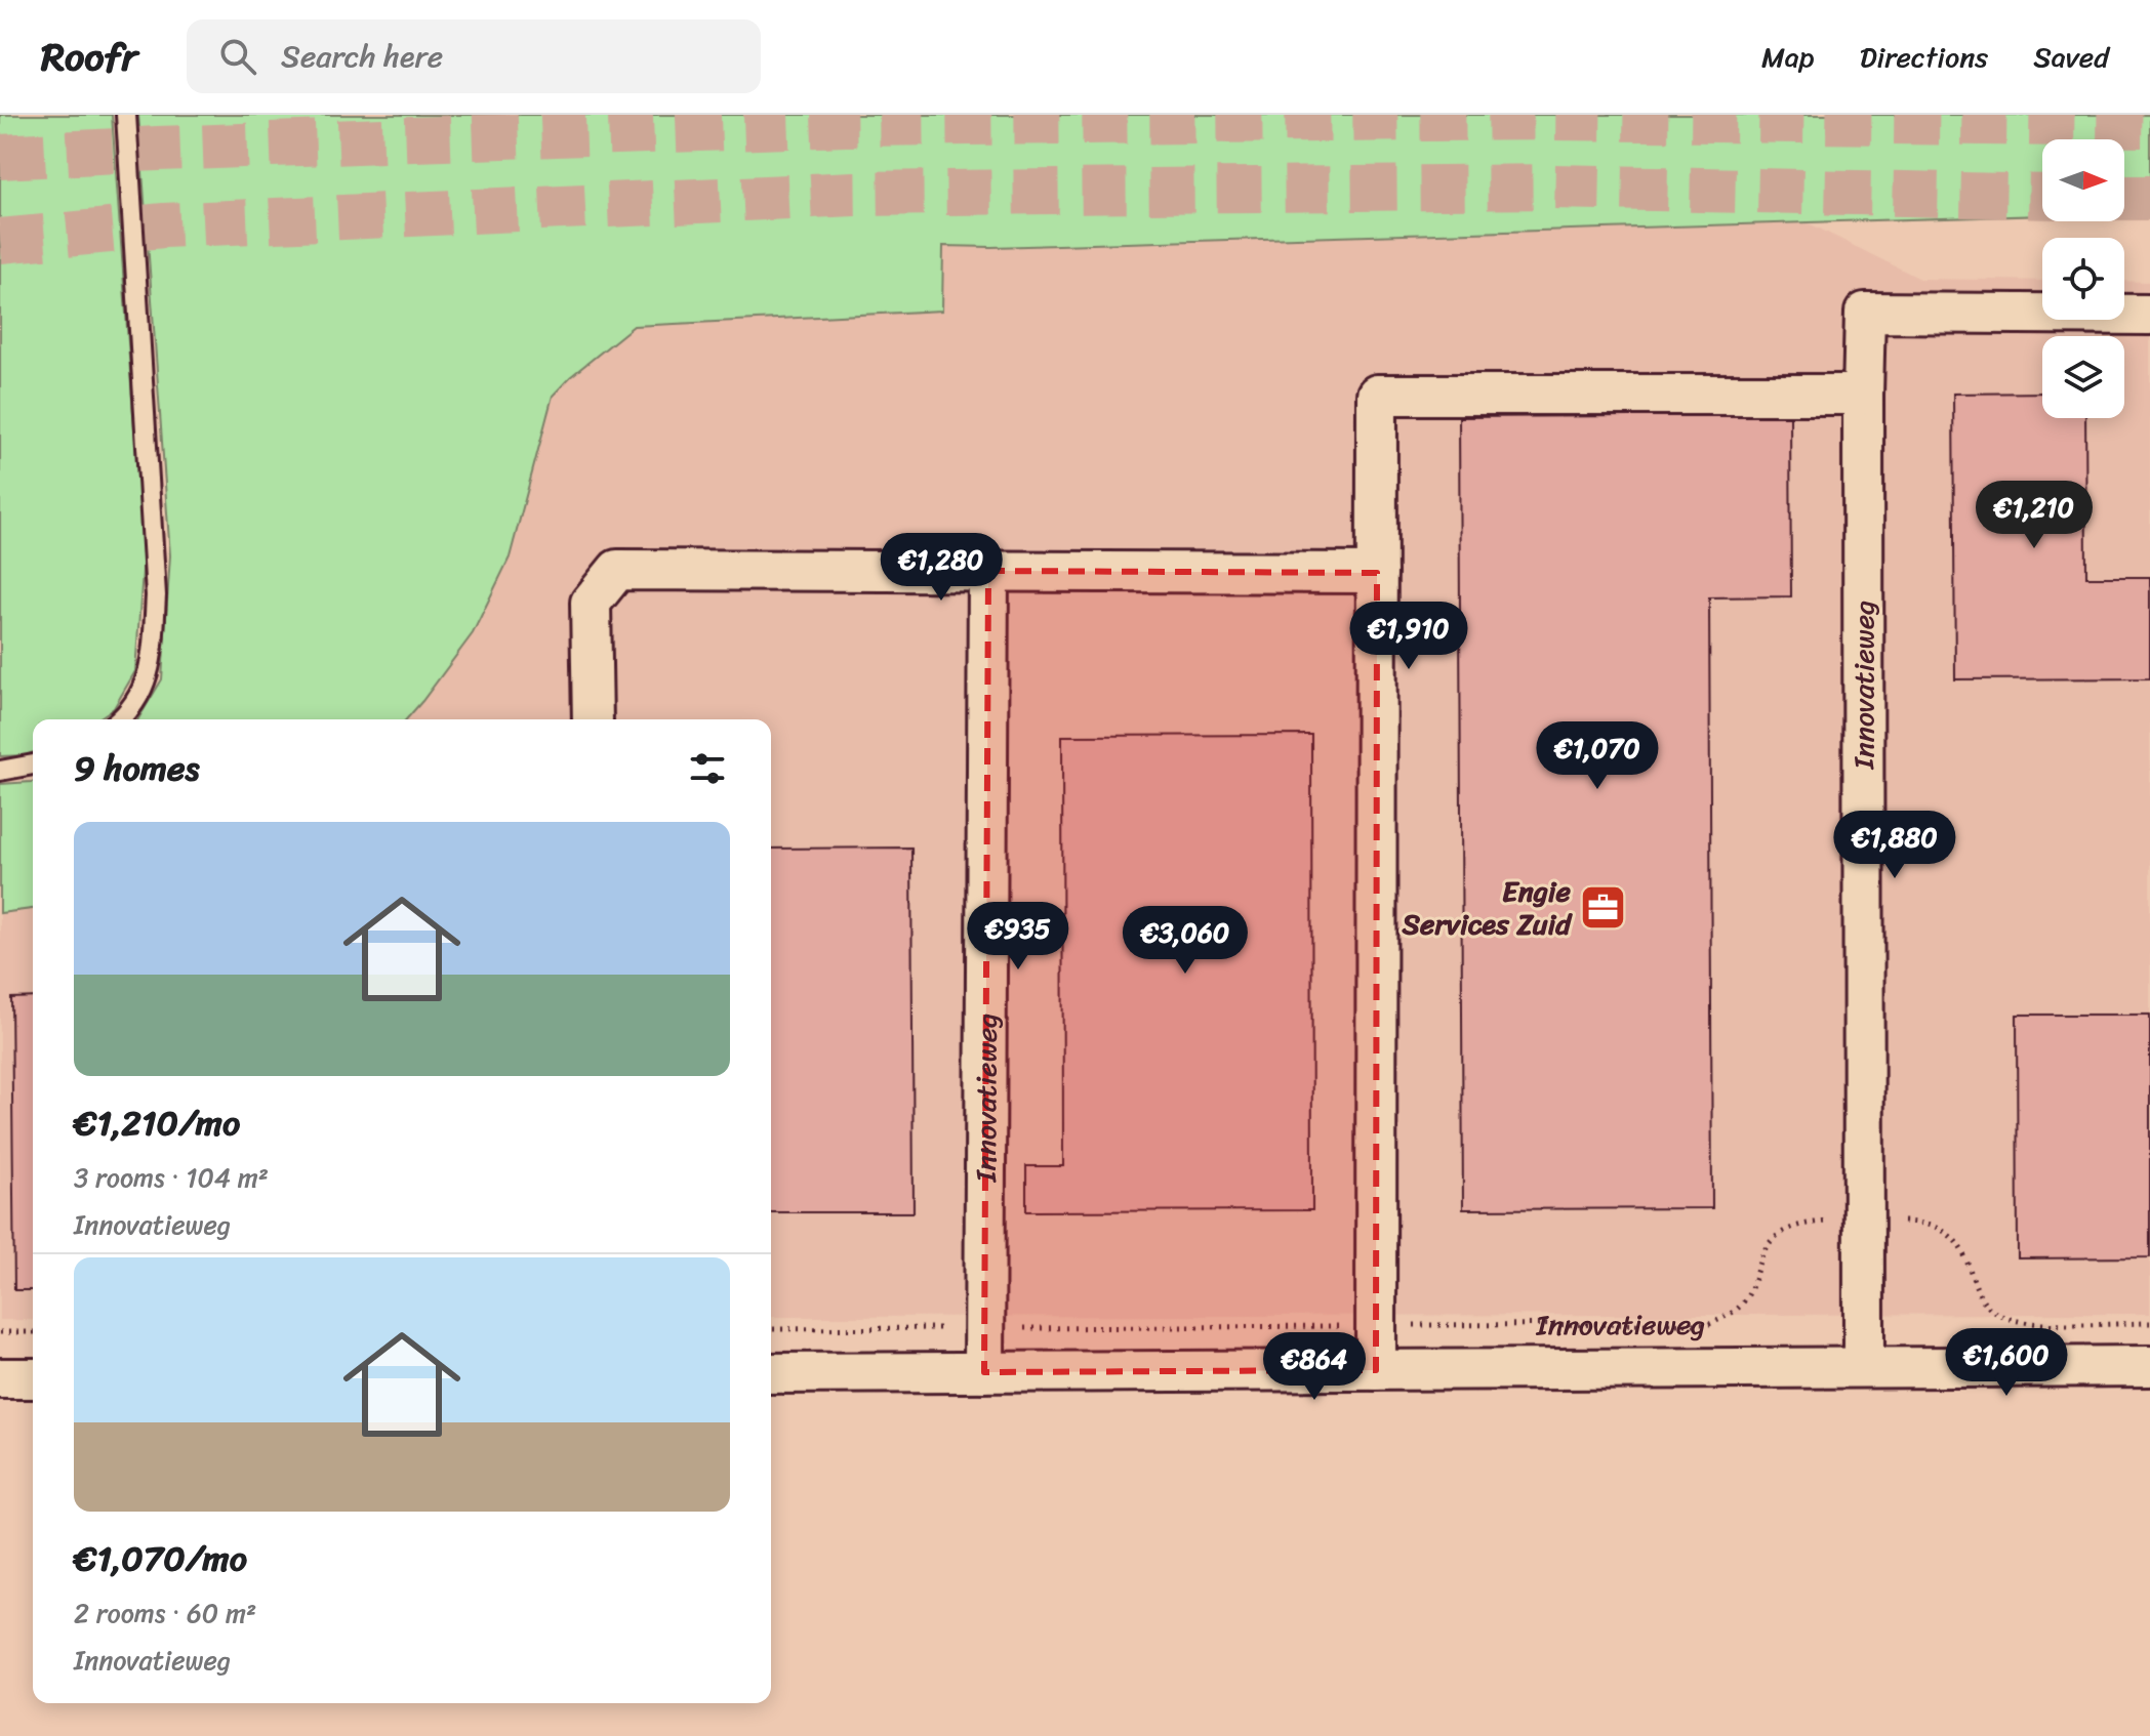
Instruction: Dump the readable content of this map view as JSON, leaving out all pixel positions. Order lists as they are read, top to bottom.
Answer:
{
  "streets": {
    "street": ["Innovatieweg"]
  },
  "places": {
    "office": ["Engie Services Zuid"]
  },
  "north": "right",
  "page": {
    "header": "Roofr",
    "search": "Search here",
    "nav": ["Map", "Directions", "Saved"],
    "price": [
      "€1,210",
      "€1,280",
      "€1,910",
      "€1,070",
      "€1,880",
      "€935",
      "€3,060",
      "€1,600",
      "€864"
    ],
    "heading": "9 homes",
    "list": [
      {
        "name": "€1,210/mo",
        "note": "3 rooms · 104 m² · Innovatieweg"
      },
      {
        "name": "€1,070/mo",
        "note": "2 rooms · 60 m² · Innovatieweg"
      }
    ]
  }
}
